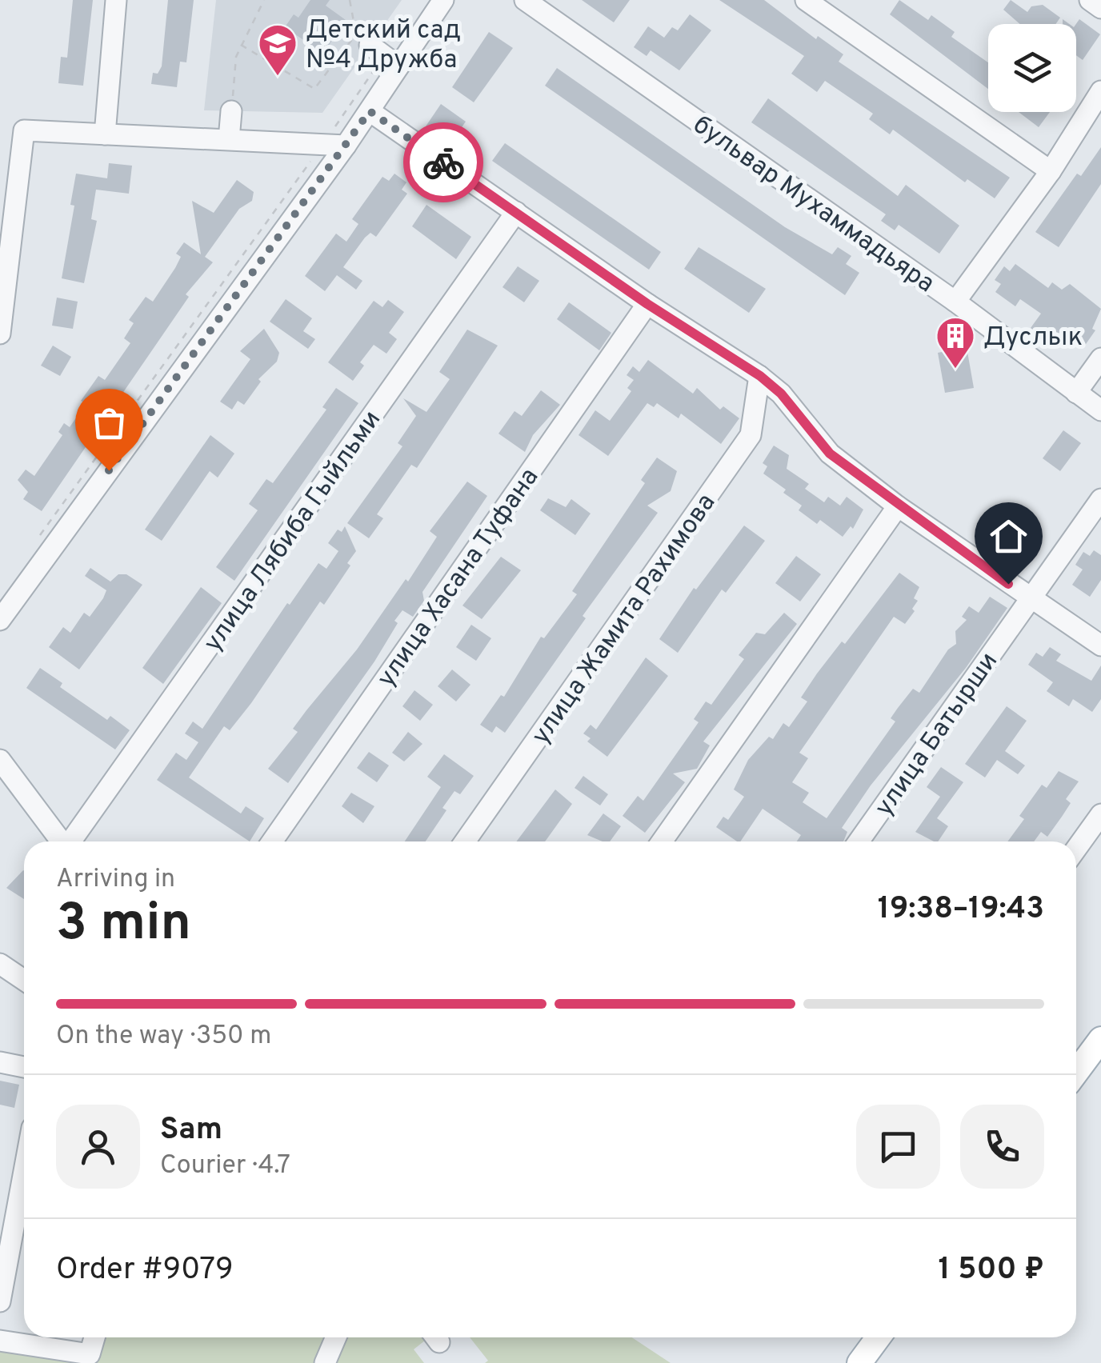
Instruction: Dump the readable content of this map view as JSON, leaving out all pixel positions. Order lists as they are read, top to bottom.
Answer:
{
  "streets": {
    "street": [
      "бульвар Мухаммадьяра",
      "улица Лябиба Гыйльми",
      "улица Хасана Туфана",
      "улица Жамита Рахимова",
      "улица Батырши"
    ]
  },
  "places": {
    "school or university": ["Детский сад №4 Дружба"],
    "building": ["Дуслык"]
  },
  "page": {
    "heading": ["3 min", "Arriving in", "19:38–19:43"],
    "panel": [
      "Sam",
      "Courier · 4.7",
      "Order #9079",
      "1 500 ₽"
    ],
    "bar": "On the way · 350 m"
  }
}
